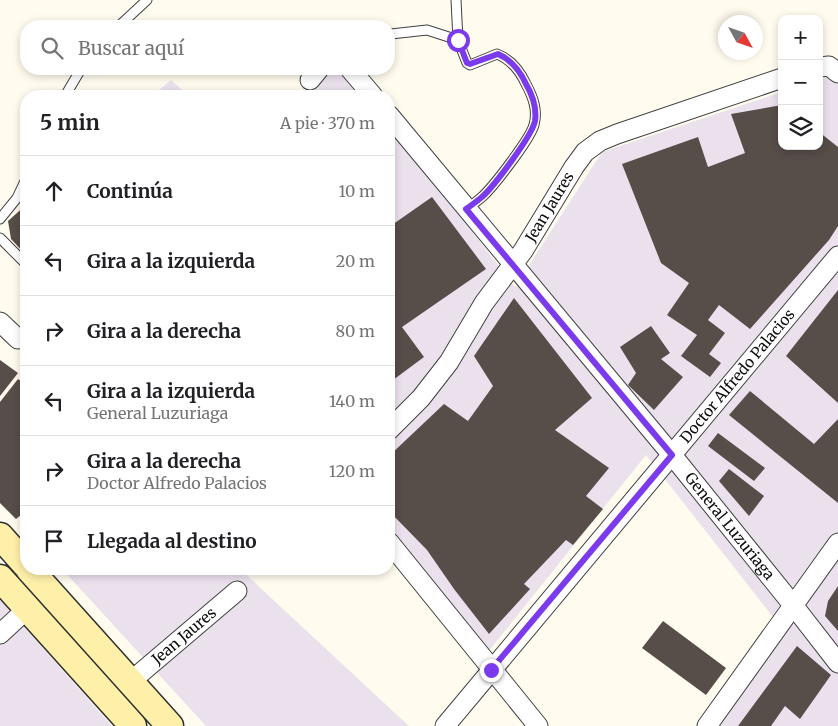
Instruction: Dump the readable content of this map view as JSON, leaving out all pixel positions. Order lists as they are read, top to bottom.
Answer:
{
  "streets": {
    "street": ["Jean Jaures", "Doctor Alfredo Palacios", "General Luzuriaga"]
  },
  "crossings": [
    ["Jean Jaures", "General Luzuriaga"],
    ["Doctor Alfredo Palacios", "General Luzuriaga"]
  ],
  "north": "bottom right",
  "page": {
    "map_buttons": ["+", "−"],
    "search": "Buscar aquí",
    "heading": ["5 min", "A pie · 370 m"],
    "list": [
      ["Continúa", "10 m"],
      ["Gira a la izquierda", "20 m"],
      ["Gira a la derecha", "80 m"],
      ["Gira a la izquierda", "General Luzuriaga", "140 m"],
      ["Gira a la derecha", "Doctor Alfredo Palacios", "120 m"],
      "Llegada al destino"
    ]
  }
}
